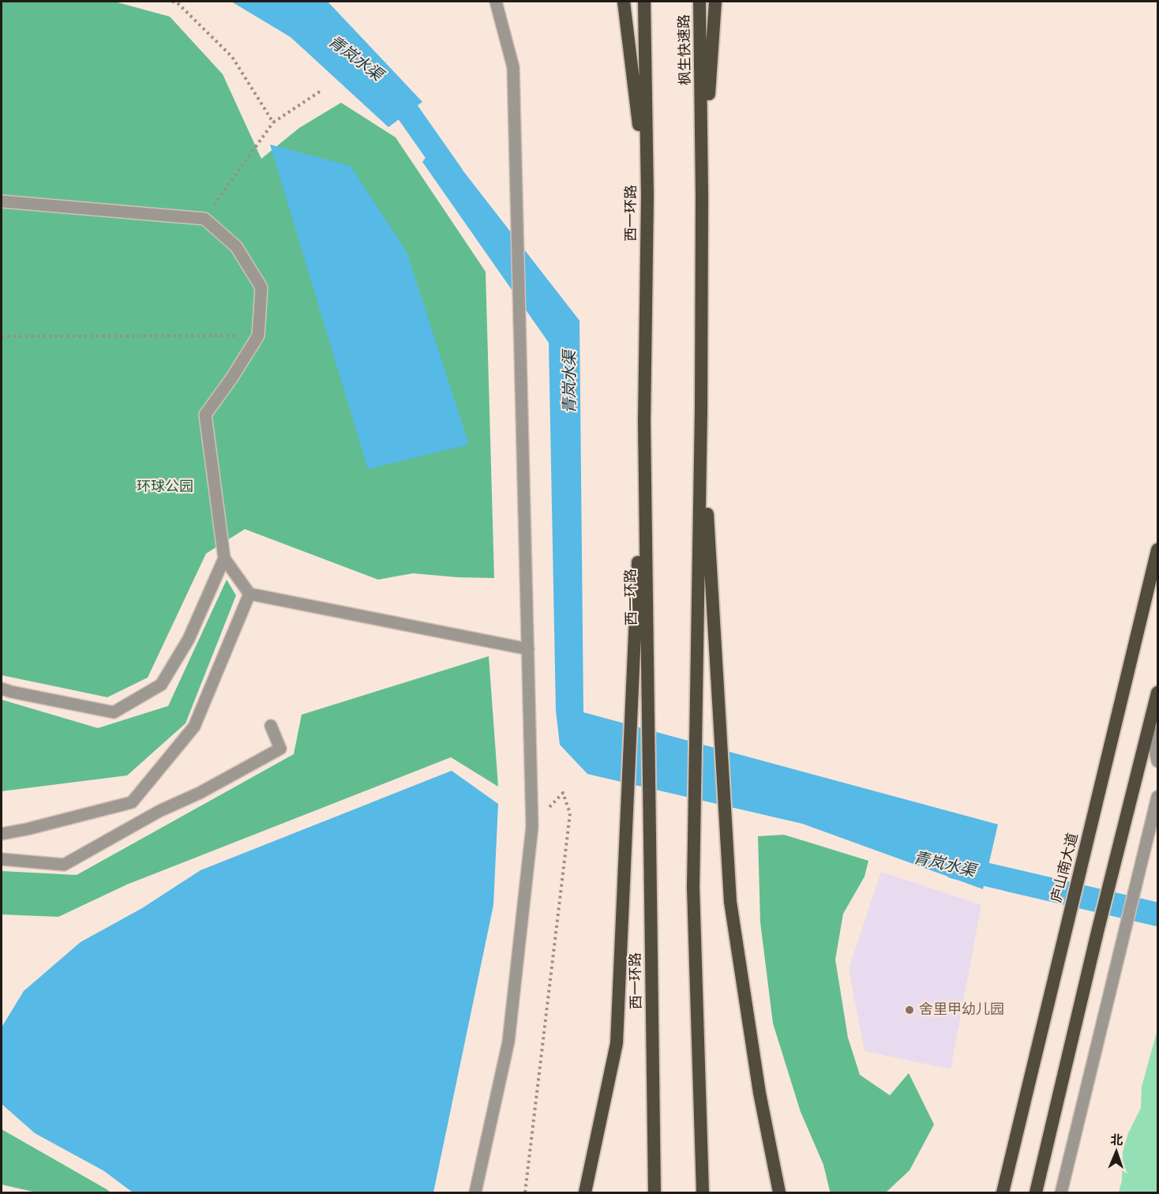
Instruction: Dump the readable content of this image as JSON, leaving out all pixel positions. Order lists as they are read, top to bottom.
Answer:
{
  "streets": {
    "highway": ["枫生快速路", "西一环路", "庐山南大道"]
  },
  "water": ["青岚水渠"],
  "parks": ["环球公园"],
  "places": ["舍里甲幼儿园"],
  "north": "top"
}
